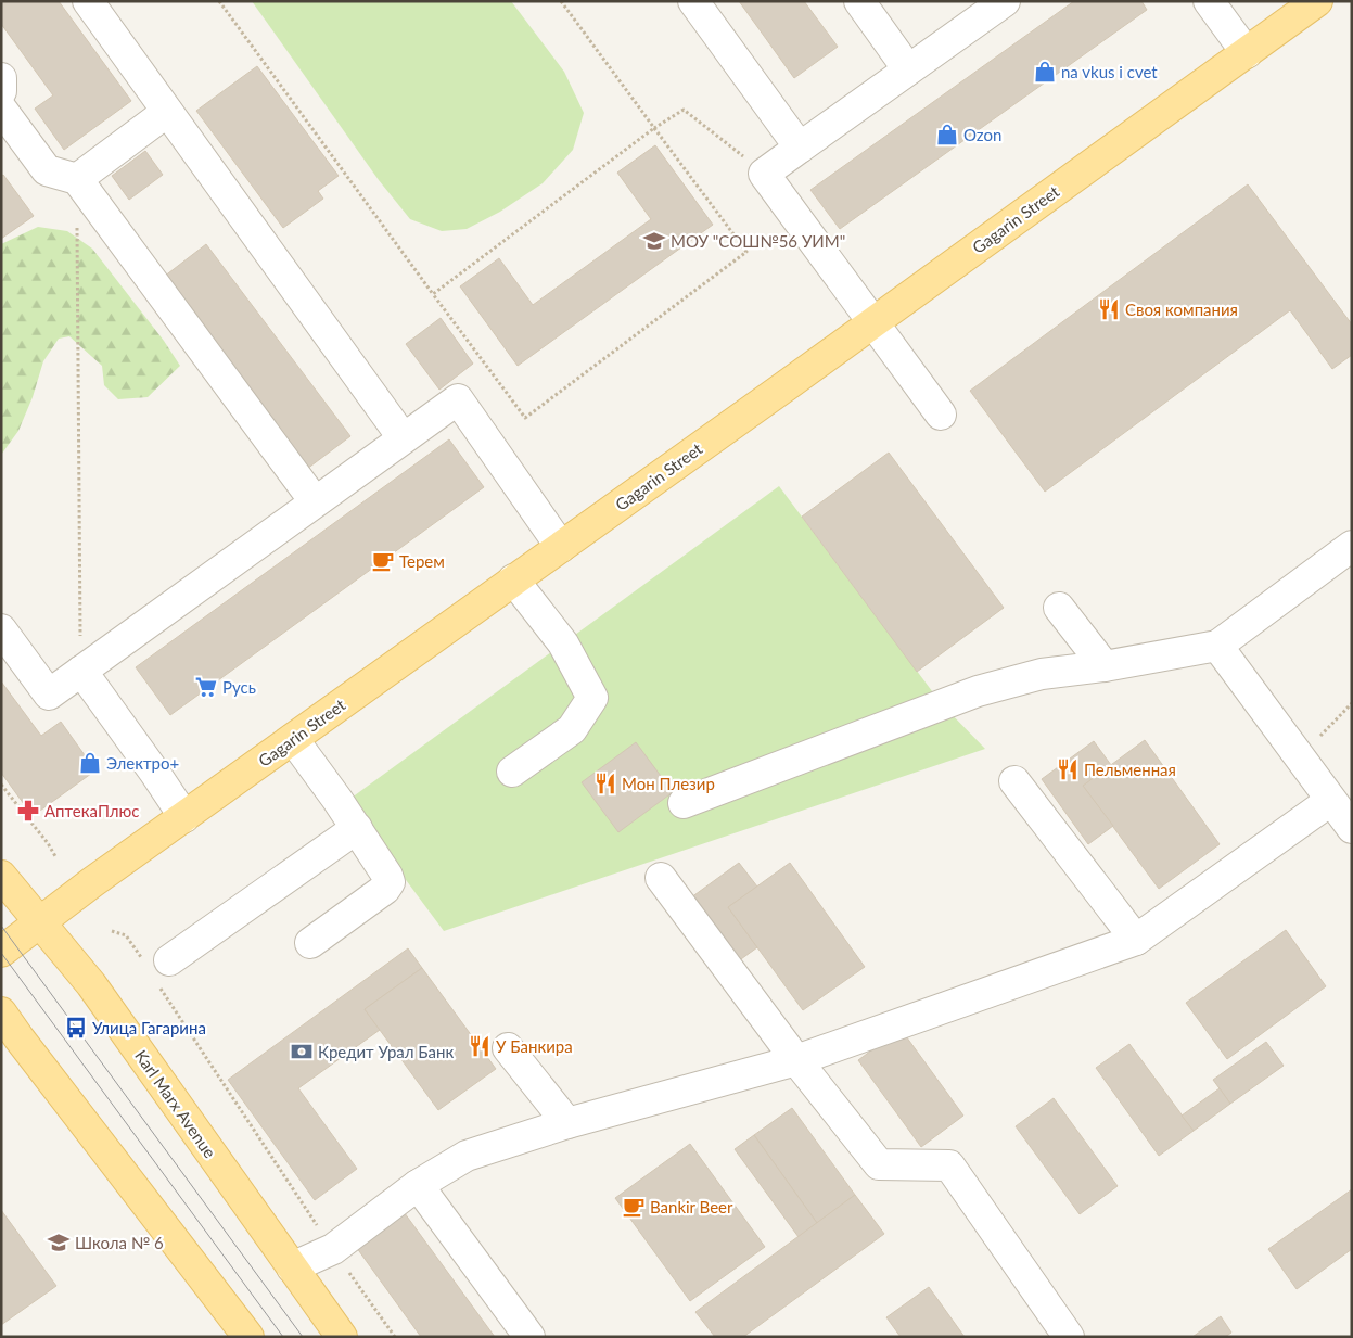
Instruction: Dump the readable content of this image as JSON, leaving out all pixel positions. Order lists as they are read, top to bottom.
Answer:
{
  "streets": {
    "main road": ["Gagarin Street", "Karl Marx Avenue"]
  },
  "crossings": [
    ["Gagarin Street", "Karl Marx Avenue"]
  ],
  "places": {
    "shop": ["na vkus i cvet", "Ozon", "Электро+"],
    "school or university": ["МОУ \"СОШ№56 УИМ\"", "Школа № 6"],
    "restaurant": [
      "Своя компания",
      "Пельменная",
      "Мон Плезир",
      "У Банкира"
    ],
    "cafe": ["Терем", "Bankir Beer"],
    "supermarket": ["Русь"],
    "pharmacy": ["АптекаПлюс"],
    "bus stop": ["Улица Гагарина"],
    "bank": ["Кредит Урал Банк"]
  }
}
